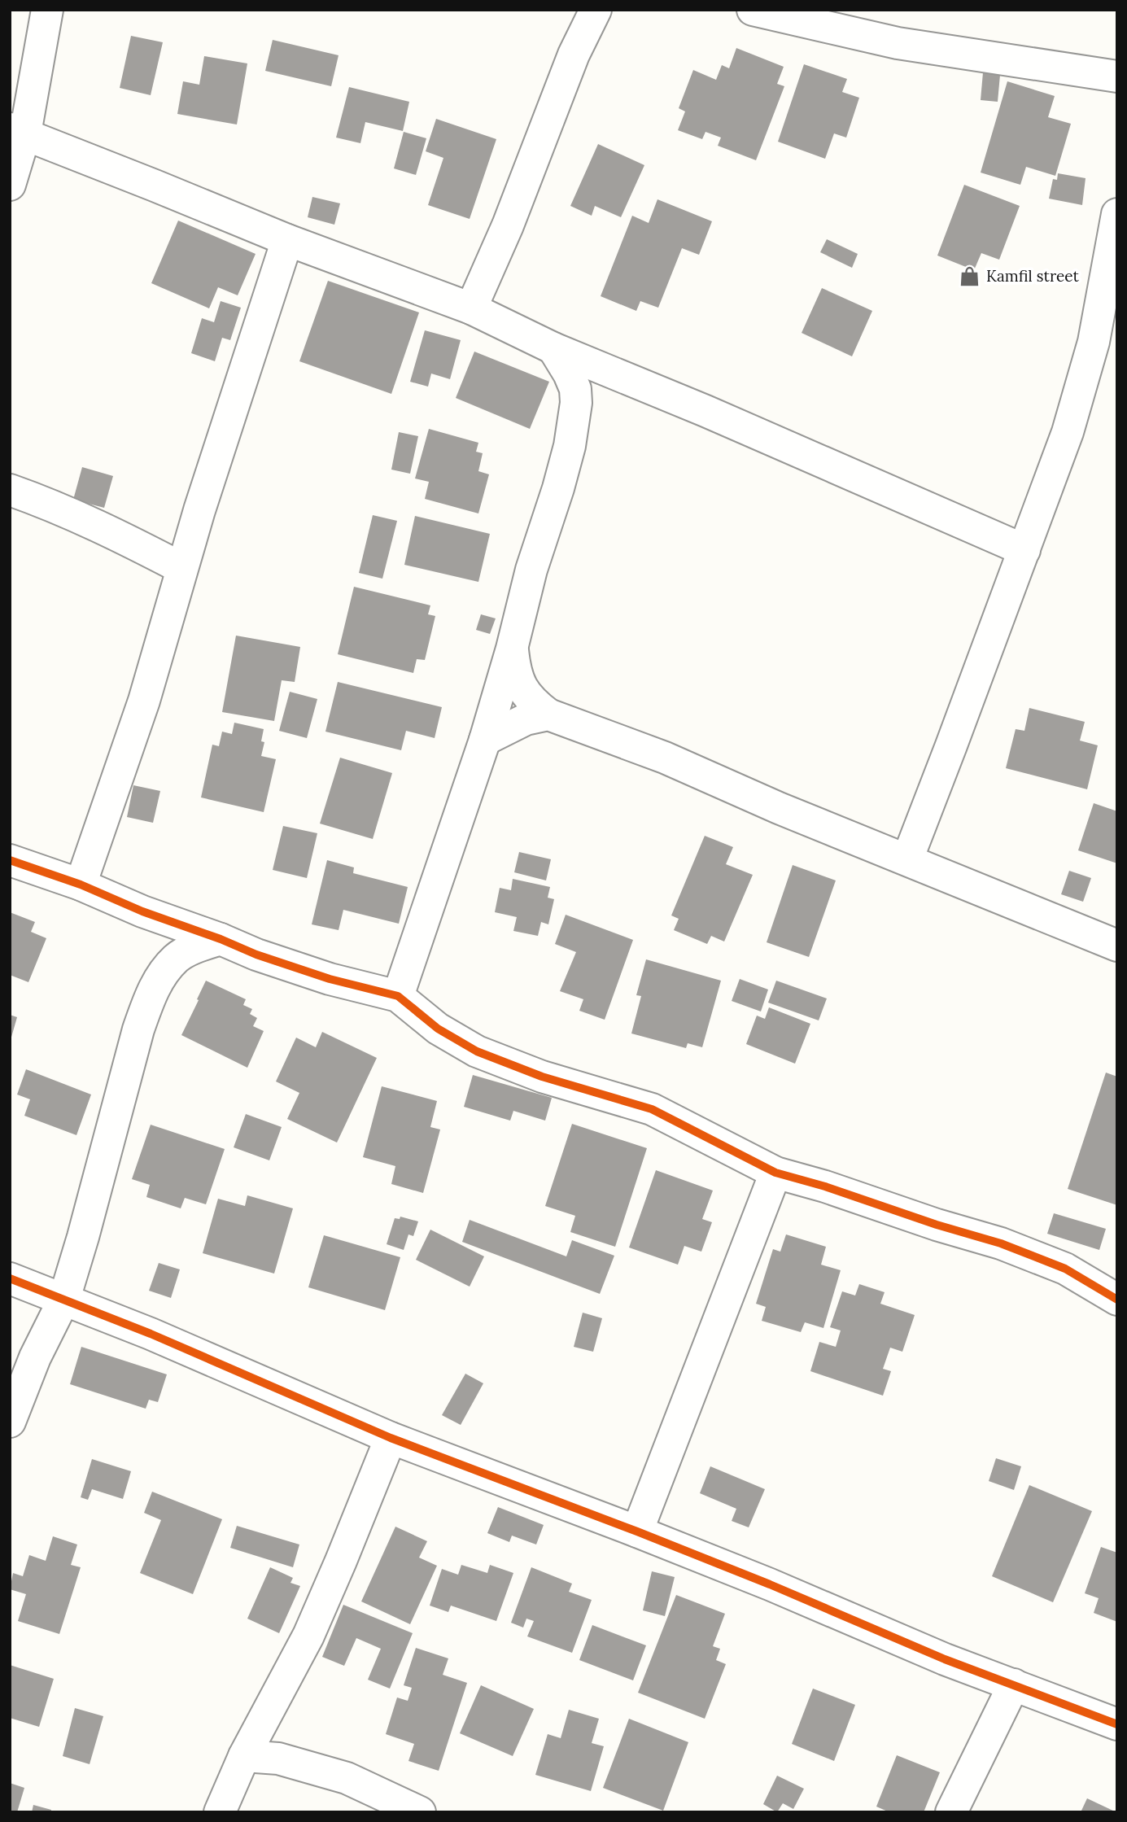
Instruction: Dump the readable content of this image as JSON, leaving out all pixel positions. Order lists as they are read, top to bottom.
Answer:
{
  "places": {
    "shop": ["Kamfil street"]
  }
}
